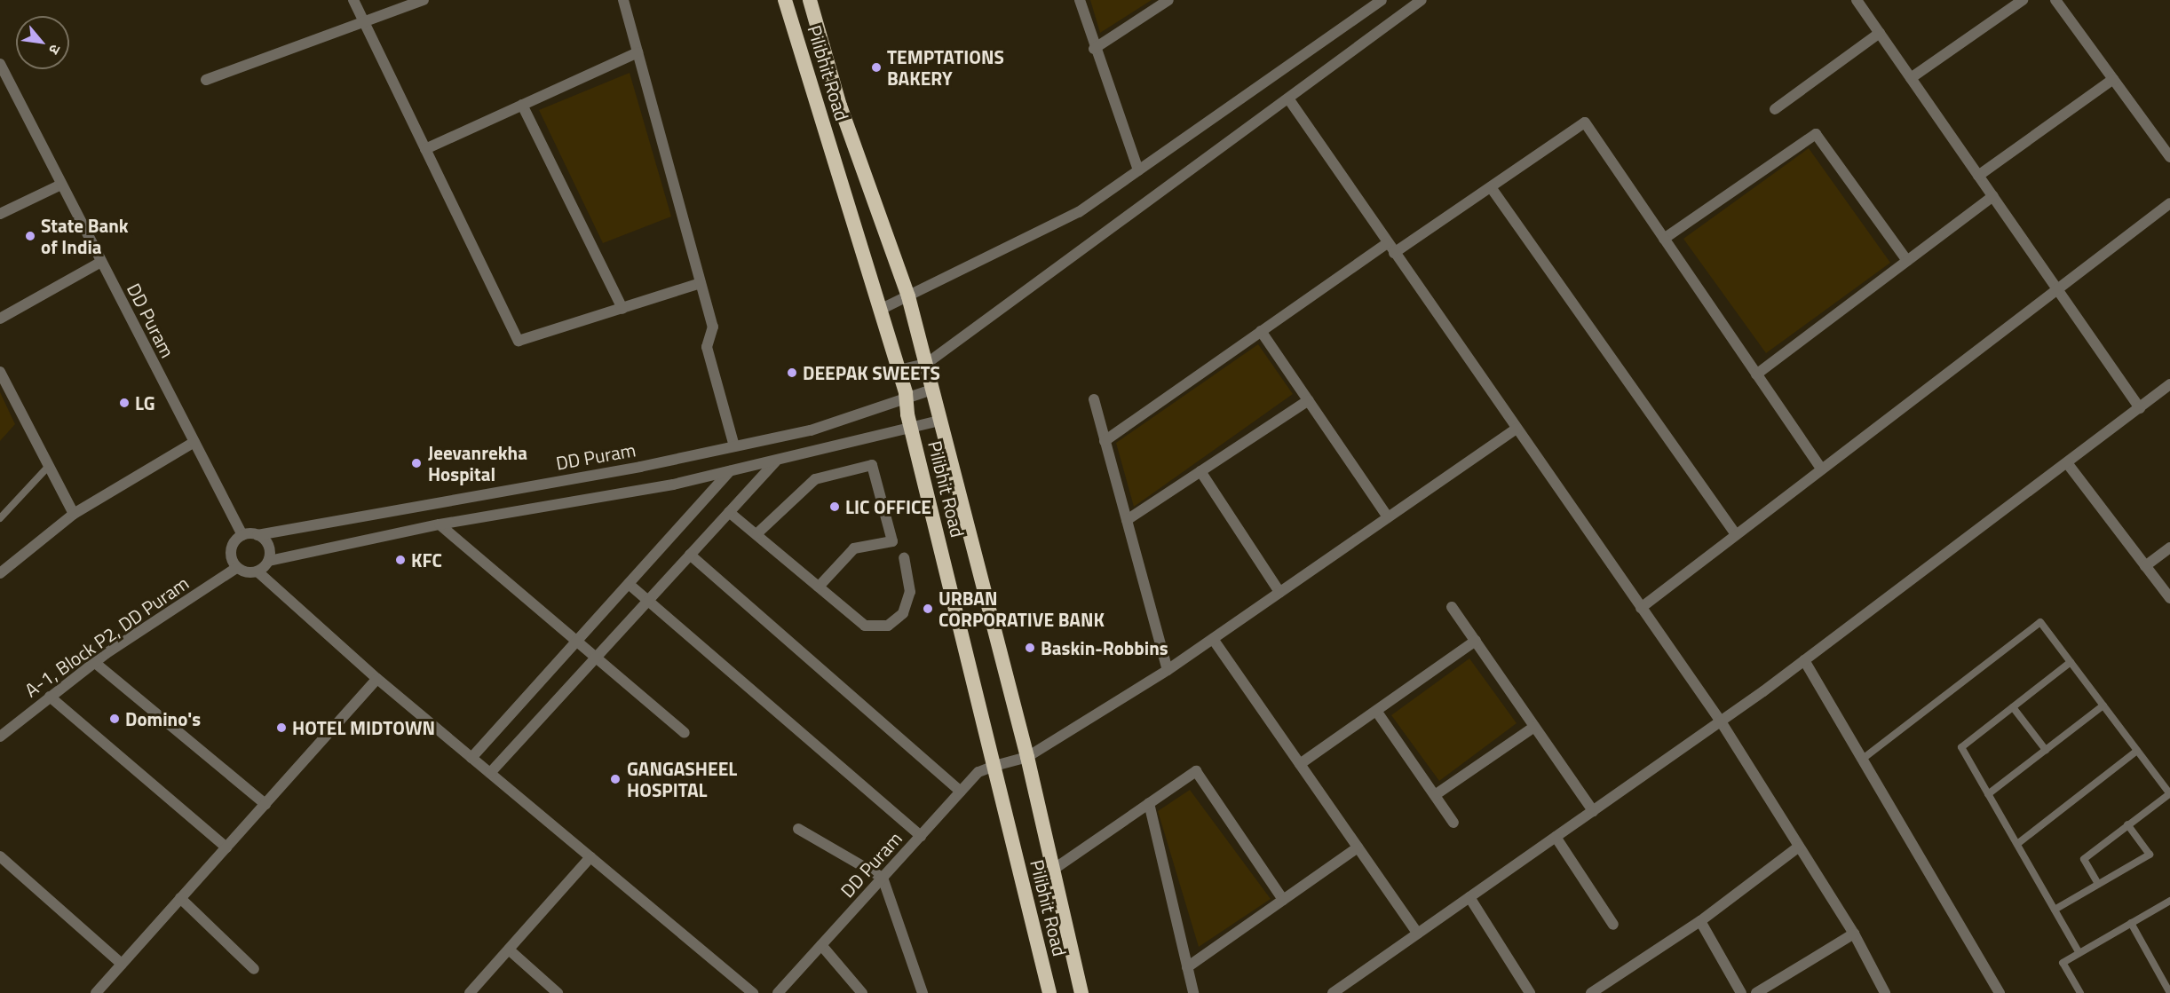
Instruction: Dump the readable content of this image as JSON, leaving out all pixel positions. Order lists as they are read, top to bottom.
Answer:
{
  "streets": {
    "highway": ["Pilibhit Road"],
    "street": ["DD Puram", "A-1, Block P2, DD Puram"]
  },
  "crossings": [
    ["Pilibhit Road", "DD Puram"],
    ["DD Puram", "A-1, Block P2, DD Puram"]
  ],
  "places": [
    "TEMPTATIONS BAKERY",
    "State Bank of India",
    "DEEPAK SWEETS",
    "LG",
    "Jeevanrekha Hospital",
    "LIC OFFICE",
    "KFC",
    "URBAN CORPORATIVE BANK",
    "Baskin-Robbins",
    "Domino's",
    "HOTEL MIDTOWN",
    "GANGASHEEL HOSPITAL"
  ],
  "north": "bottom right"
}
